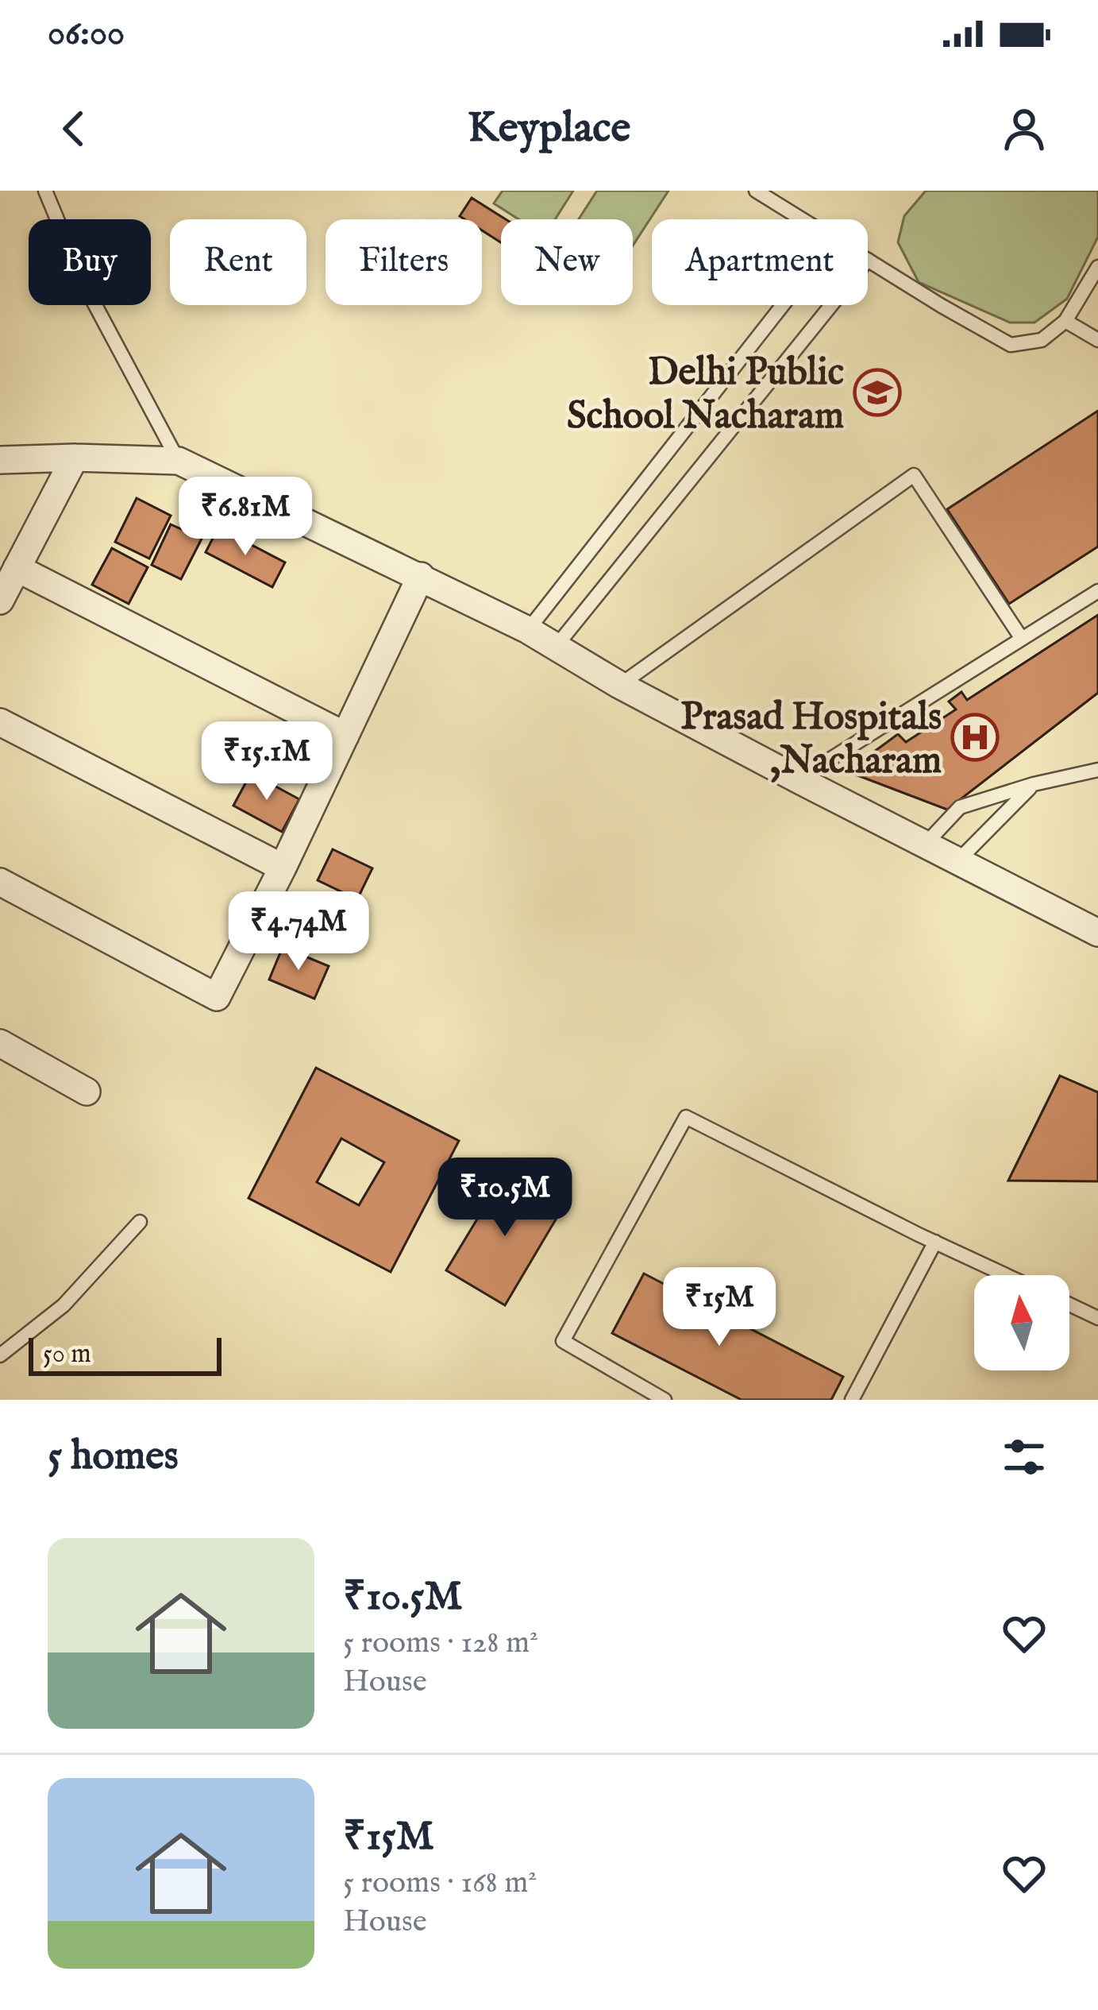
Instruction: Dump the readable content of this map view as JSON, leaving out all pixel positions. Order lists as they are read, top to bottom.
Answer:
{
  "places": {
    "school or university": ["Delhi Public School Nacharam"],
    "hospital": ["Prasad Hospitals ,Nacharam"]
  },
  "scale_bar": "50 m",
  "north": "top",
  "page": {
    "status": "06:00",
    "header": "Keyplace",
    "chip": [
      "Buy",
      "Rent",
      "Filters",
      "New",
      "Apartment"
    ],
    "price": [
      "₹6.81M",
      "₹15.1M",
      "₹4.74M",
      "₹10.5M",
      "₹15M"
    ],
    "scale": "50 m",
    "heading": "5 homes",
    "list": [
      {
        "name": "₹10.5M",
        "note": "5 rooms · 128 m² · House"
      },
      {
        "name": "₹15M",
        "note": "5 rooms · 168 m² · House"
      }
    ]
  }
}
